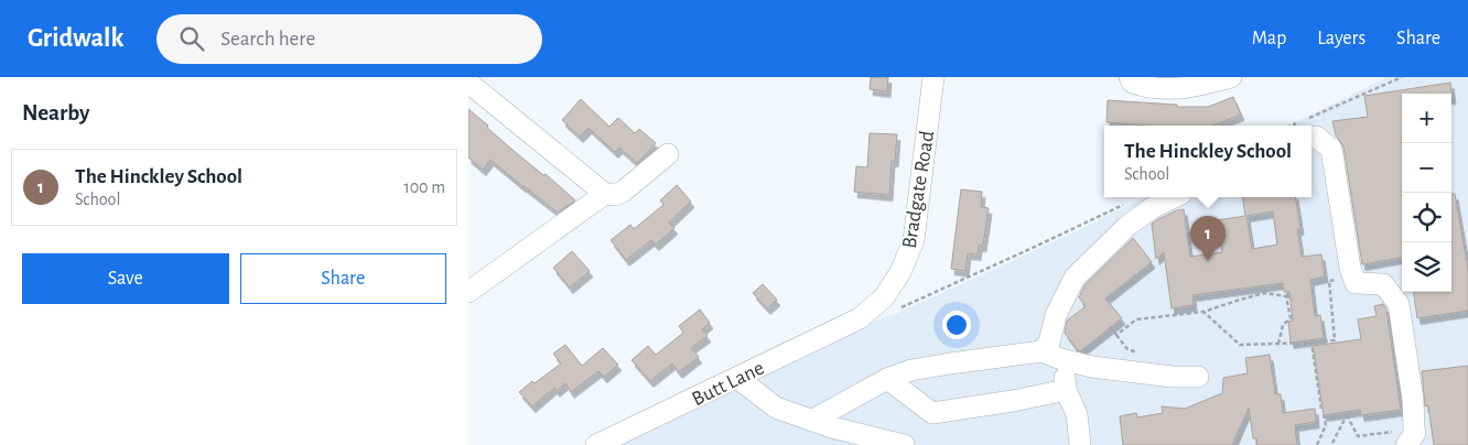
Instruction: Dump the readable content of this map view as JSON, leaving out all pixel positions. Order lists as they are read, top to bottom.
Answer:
{
  "streets": {
    "street": ["Bradgate Road", "Butt Lane"]
  },
  "crossings": [
    ["Bradgate Road", "Butt Lane"]
  ],
  "page": {
    "header": "Gridwalk",
    "search": "Search here",
    "nav": ["Map", "Layers", "Share"],
    "heading": "Nearby",
    "map_buttons": ["+", "−"],
    "popup": ["The Hinckley School", "School"],
    "list": [
      {
        "mark": "1",
        "name": "The Hinckley School",
        "note": "School",
        "value": "100 m"
      }
    ],
    "pins": "1",
    "buttons": ["Save", "Share"]
  }
}
